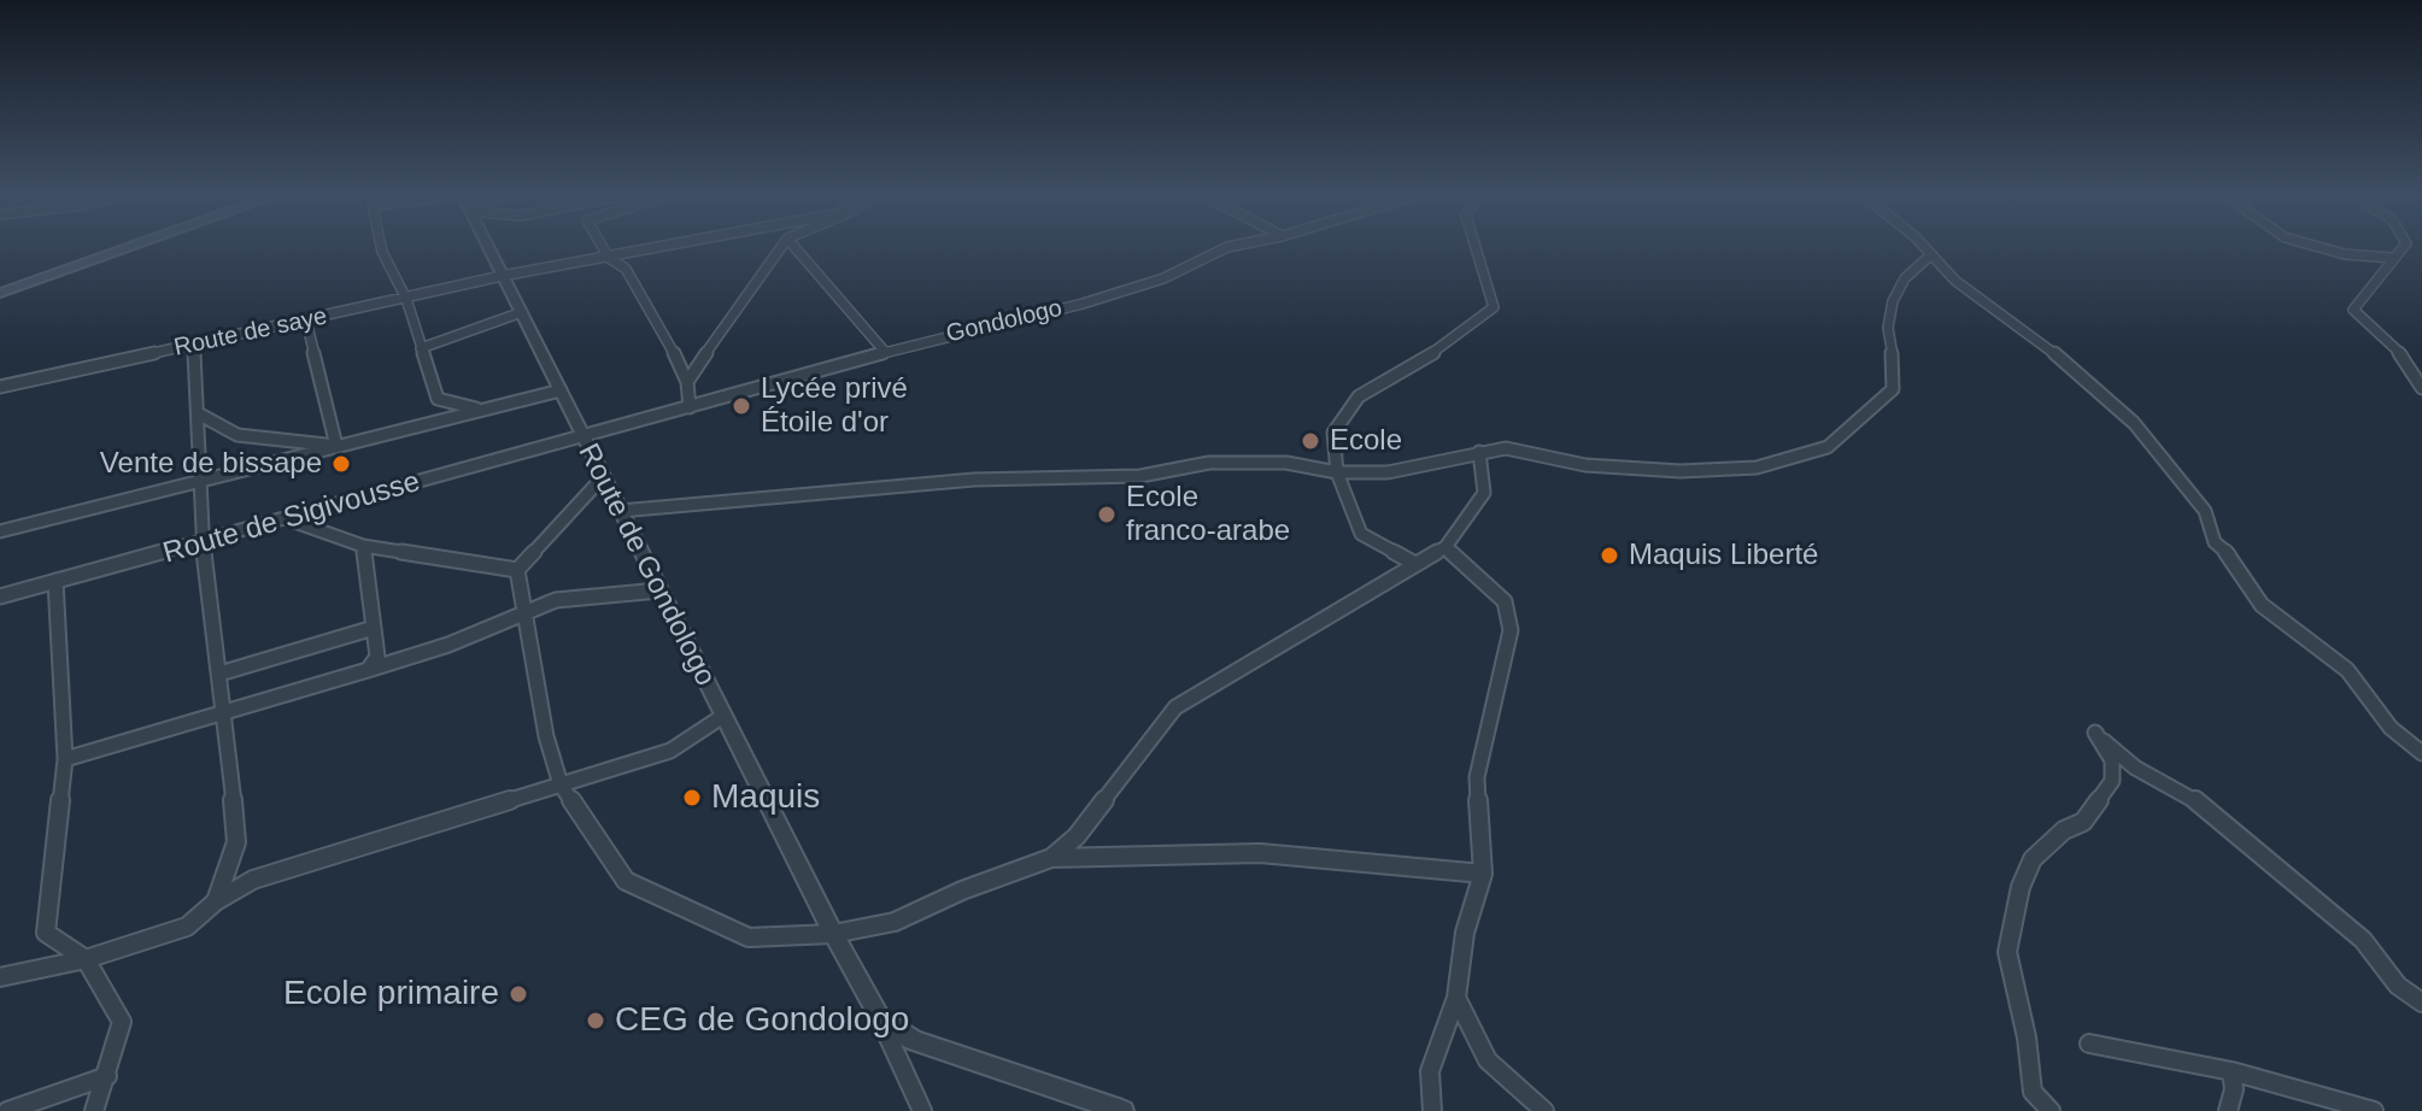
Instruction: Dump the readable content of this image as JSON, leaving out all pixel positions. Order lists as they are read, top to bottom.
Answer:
{
  "streets": {
    "street": [
      "Gondologo",
      "Route de saye",
      "Route de Sigivousse",
      "Route de Gondologo"
    ]
  },
  "crossings": [
    ["Gondologo", "Route de Sigivousse"],
    ["Gondologo", "Route de Gondologo"],
    ["Route de saye", "Route de Gondologo"],
    ["Route de Sigivousse", "Route de Gondologo"]
  ],
  "places": [
    "Lycée privé Étoile d'or",
    "Ecole",
    "Vente de bissape",
    "Ecole franco-arabe",
    "Maquis Liberté",
    "Maquis",
    "Ecole primaire",
    "CEG de Gondologo"
  ]
}
